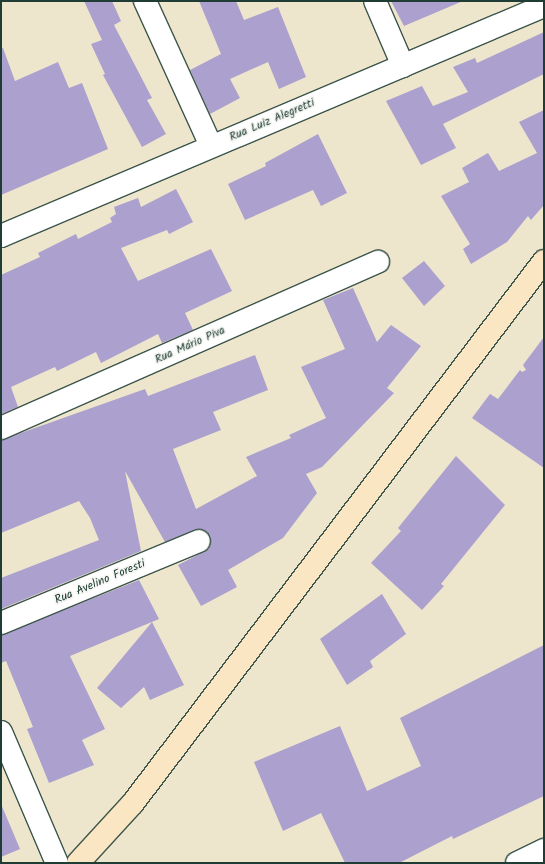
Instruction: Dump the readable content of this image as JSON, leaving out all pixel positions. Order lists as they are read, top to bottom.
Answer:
{
  "streets": {
    "street": ["Rua Luiz Alegretti", "Rua Mário Piva", "Rua Avelino Foresti"]
  }
}
